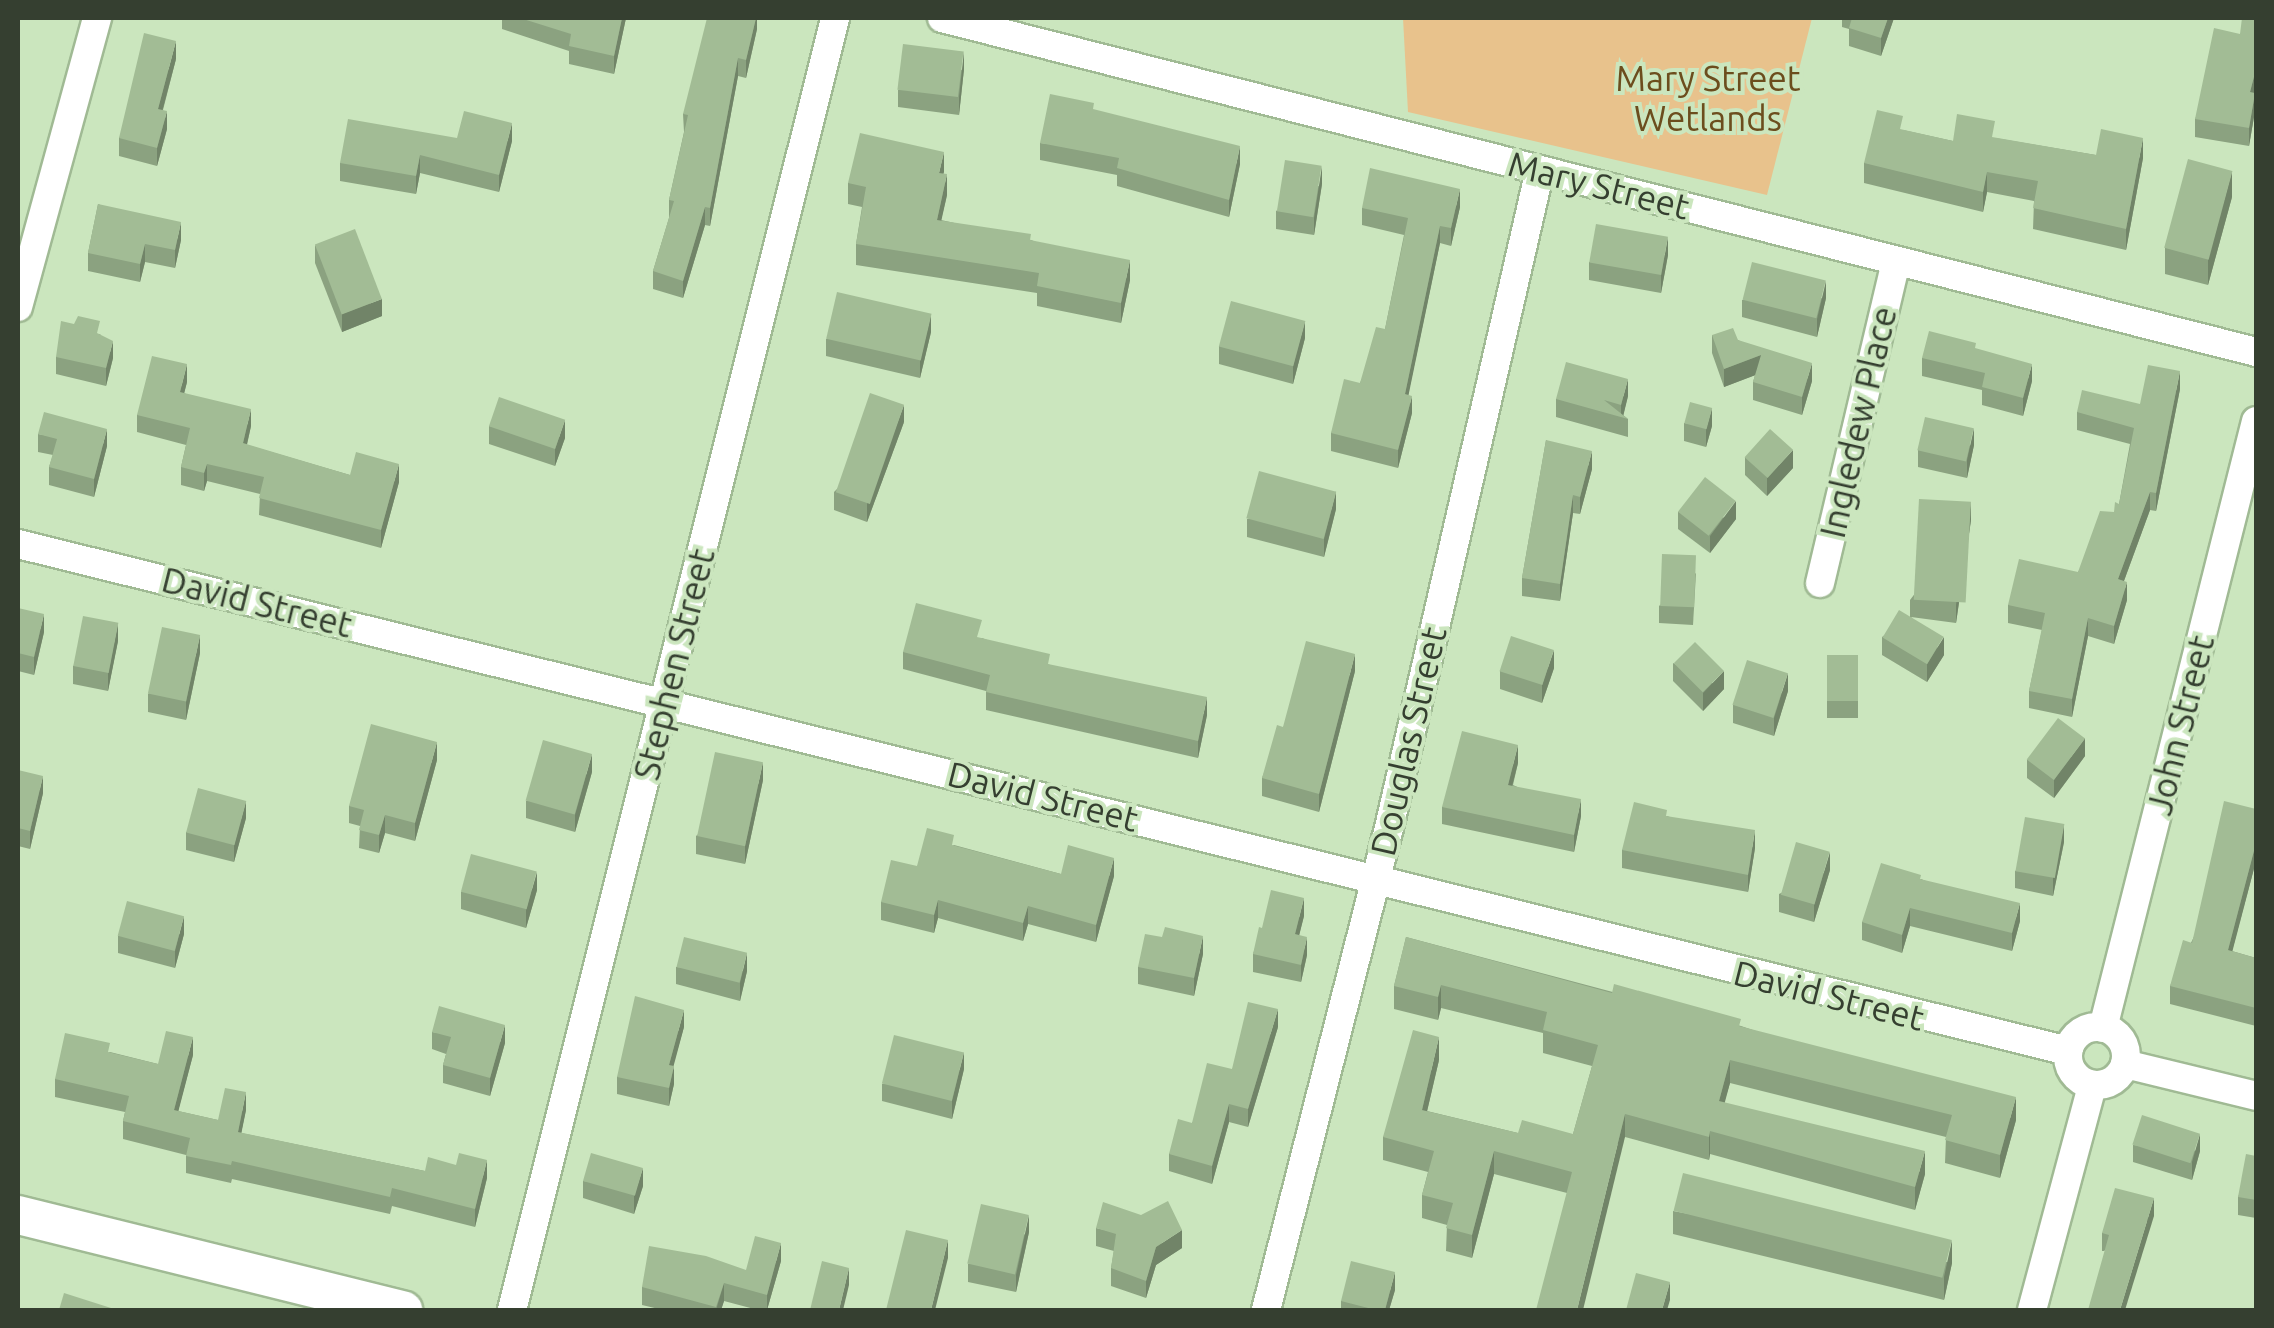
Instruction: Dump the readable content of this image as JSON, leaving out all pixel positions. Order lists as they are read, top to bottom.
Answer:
{
  "streets": {
    "street": [
      "Mary Street",
      "Ingledew Place",
      "David Street",
      "Stephen Street",
      "John Street",
      "Douglas Street"
    ]
  },
  "crossings": [
    ["Mary Street", "Ingledew Place"],
    ["Mary Street", "Douglas Street"],
    ["David Street", "Stephen Street"],
    ["David Street", "John Street"],
    ["David Street", "Douglas Street"]
  ],
  "parks": ["Mary Street Wetlands"]
}
